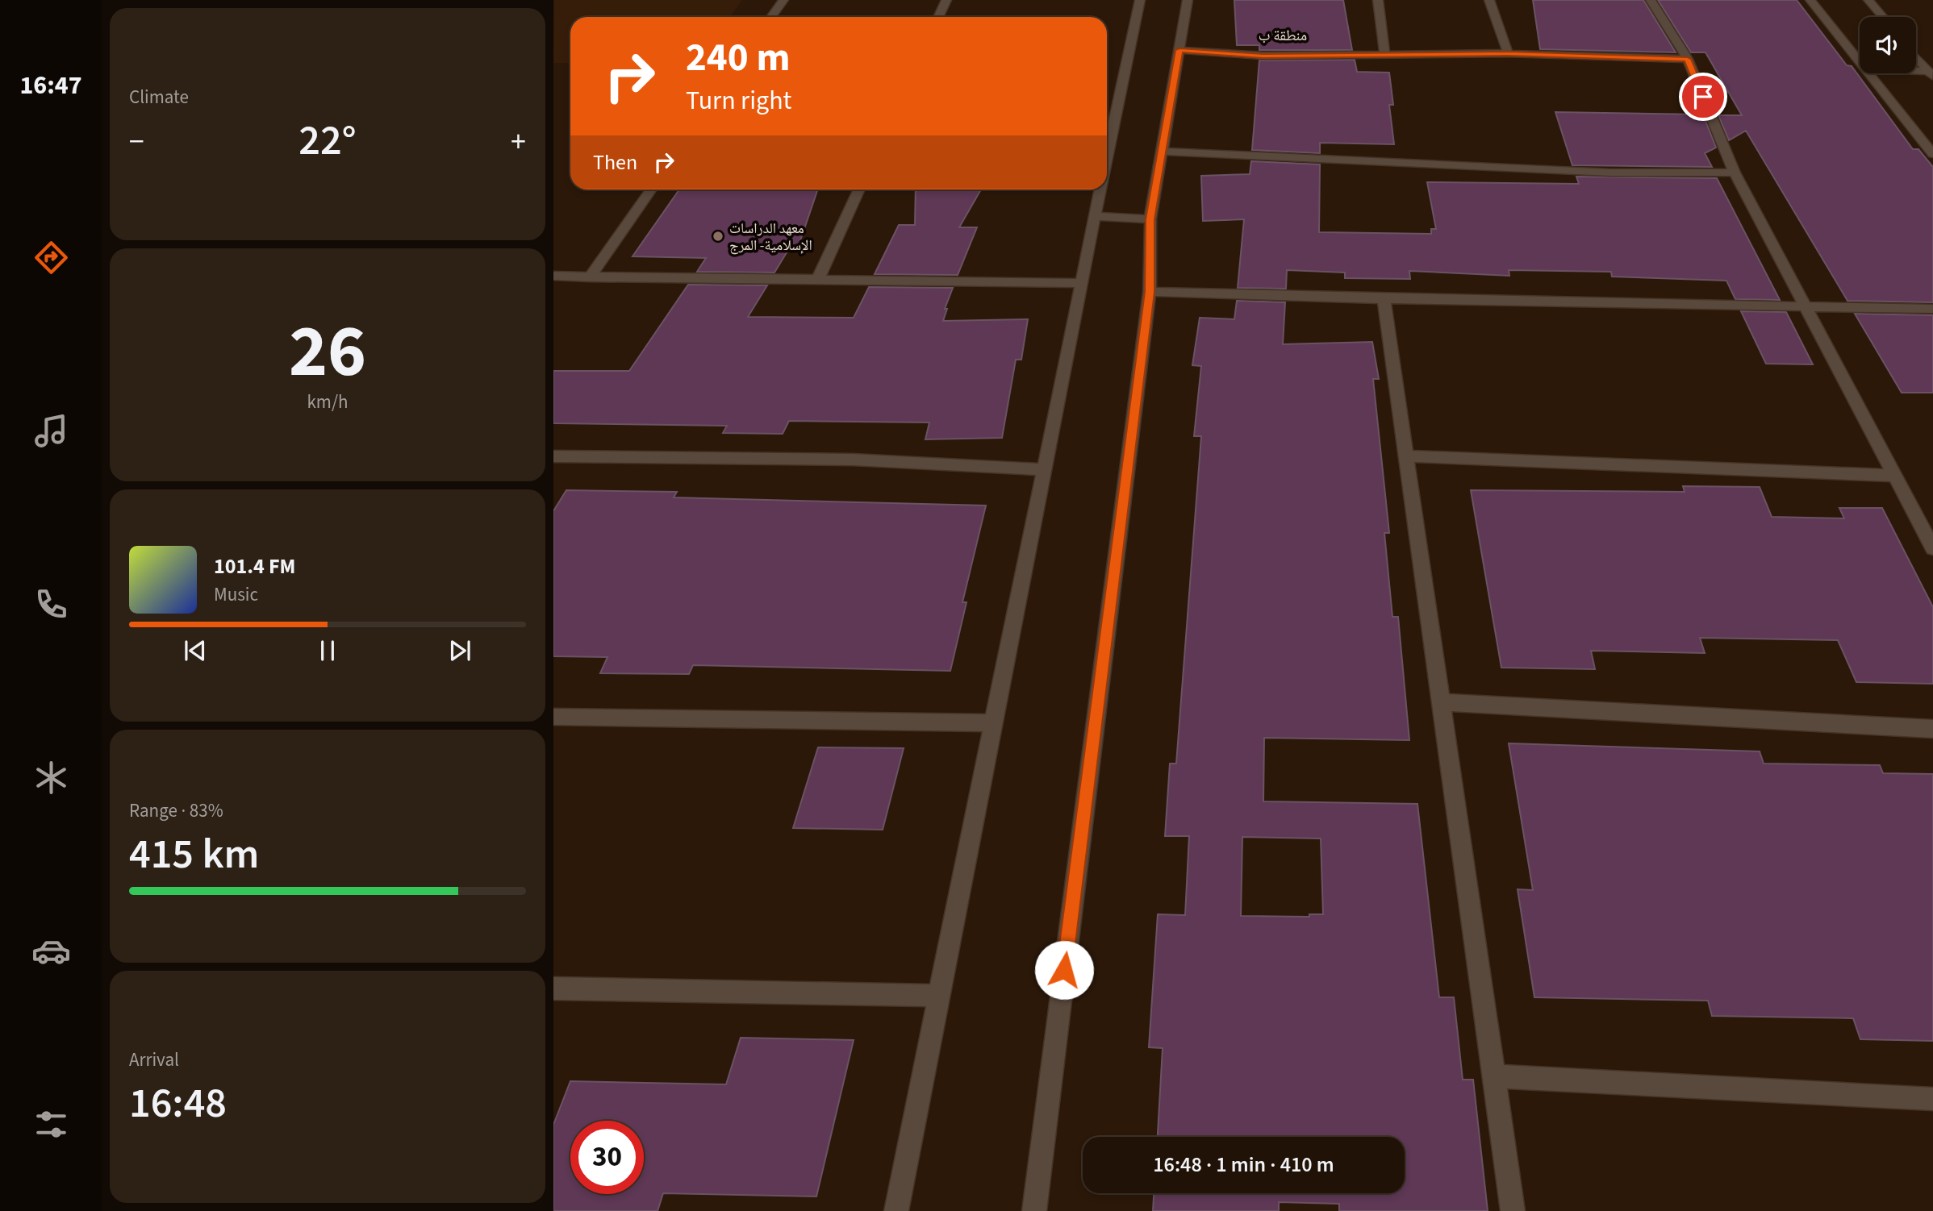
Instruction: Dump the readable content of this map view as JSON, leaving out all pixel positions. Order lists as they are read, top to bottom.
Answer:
{
  "districts": ["منطقة ب"],
  "places": ["معهد الدراسات الإسلامية- المرج"],
  "page": {
    "tabs": "16:47",
    "tile": [
      "Climate",
      ["26", "km/h"],
      ["Range · 83%", "415 km"],
      ["Arrival", "16:48"]
    ],
    "turn": ["240 m", "Turn right"],
    "heat": ["−", "22°", "+"],
    "then": "Then",
    "song": ["101.4 FM", "Music"],
    "limit": "30",
    "trip": "16:48 · 1 min · 410 m"
  }
}
